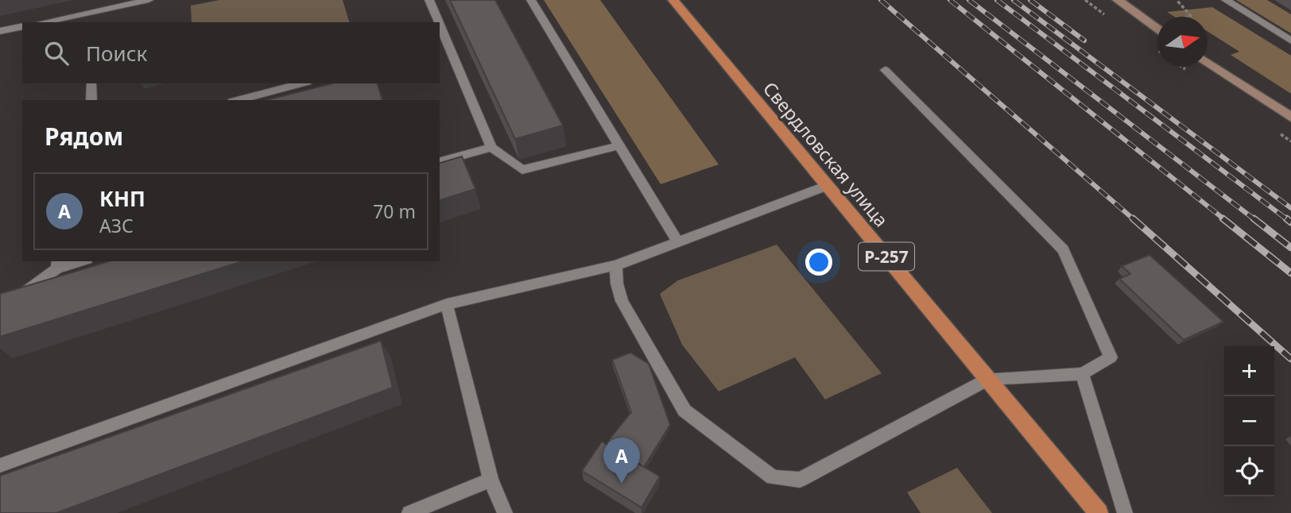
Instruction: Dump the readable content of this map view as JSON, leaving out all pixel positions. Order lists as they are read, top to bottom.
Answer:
{
  "streets": {
    "highway": ["Свердловская улица", "Р-257"]
  },
  "north": "right",
  "page": {
    "search": "Поиск",
    "heading": "Рядом",
    "list": [
      {
        "mark": "A",
        "name": "КНП",
        "note": "АЗС",
        "value": "70 m"
      }
    ],
    "map_buttons": ["+", "−"],
    "pins": "A"
  }
}
